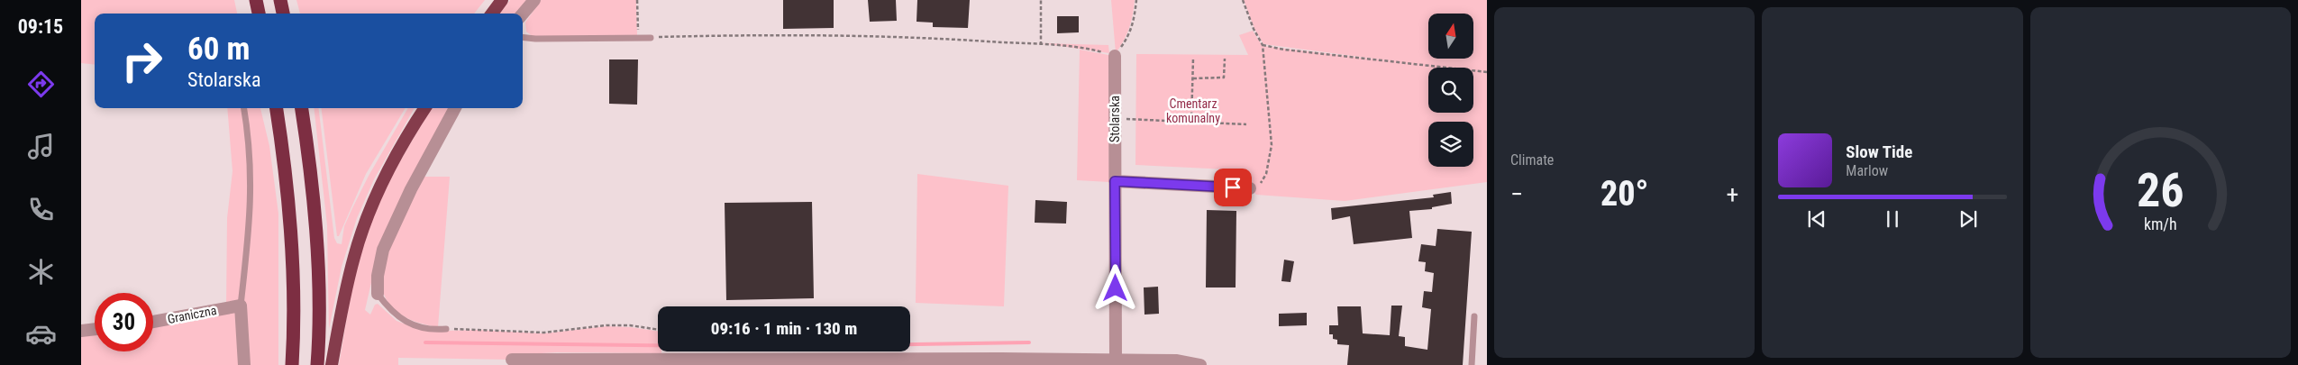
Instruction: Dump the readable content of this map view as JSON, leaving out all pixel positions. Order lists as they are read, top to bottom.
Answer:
{
  "streets": {
    "street": ["Stolarska", "Graniczna"]
  },
  "parks": ["Cmentarz komunalny"],
  "north": "top",
  "page": {
    "tabs": "09:15",
    "tile": "Climate",
    "turn": ["60 m", "Stolarska"],
    "song": ["Slow Tide", "Marlow"],
    "heat": ["−", "20°", "+"],
    "limit": "30",
    "trip": "09:16 · 1 min · 130 m",
    "gauge": ["26", "km/h"]
  }
}
